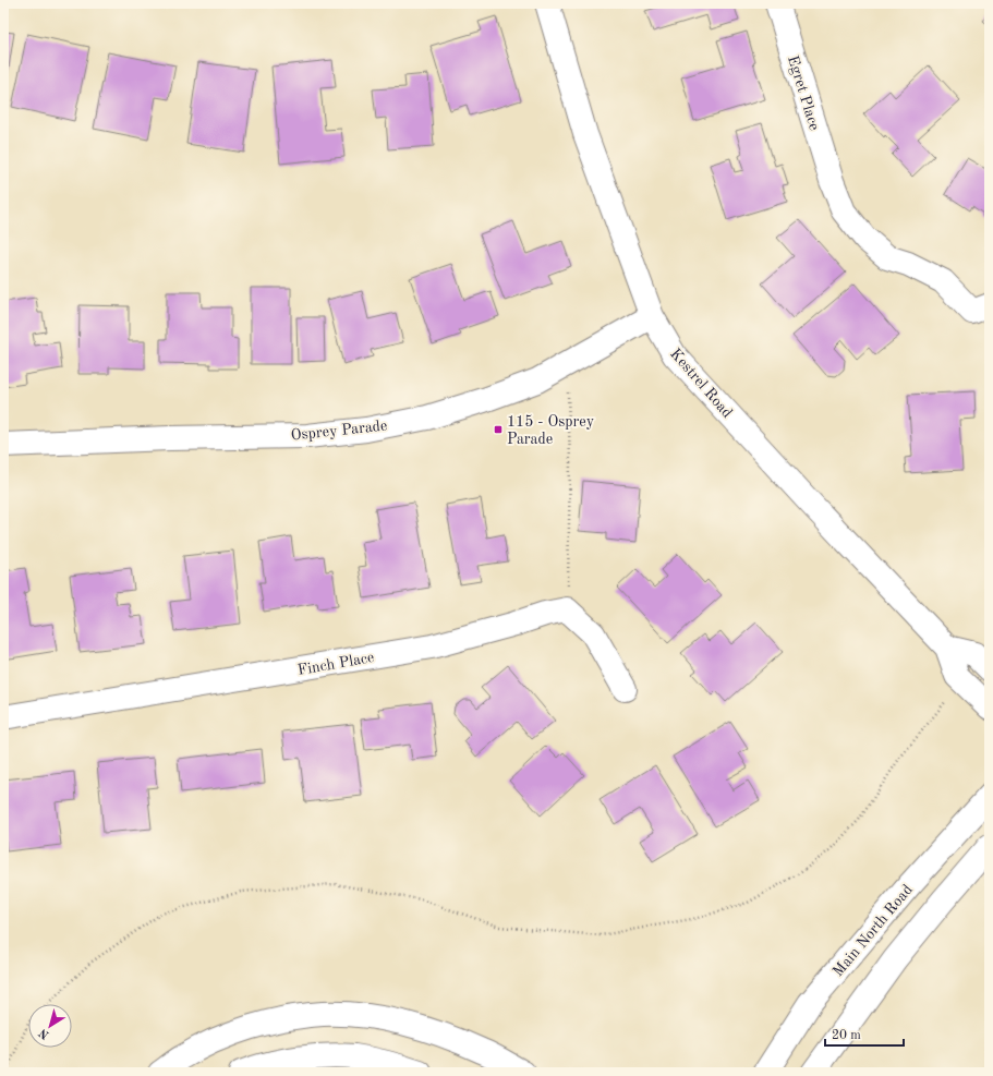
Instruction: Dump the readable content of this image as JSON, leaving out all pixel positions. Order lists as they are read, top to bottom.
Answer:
{
  "streets": {
    "main road": [
      "Egret Place",
      "Kestrel Road",
      "Osprey Parade",
      "Finch Place",
      "Main North Road"
    ]
  },
  "crossings": [
    ["Kestrel Road", "Osprey Parade"]
  ],
  "places": {
    "transit": ["115 - Osprey Parade"]
  },
  "scale_bar": "20 m",
  "north": "bottom left"
}
